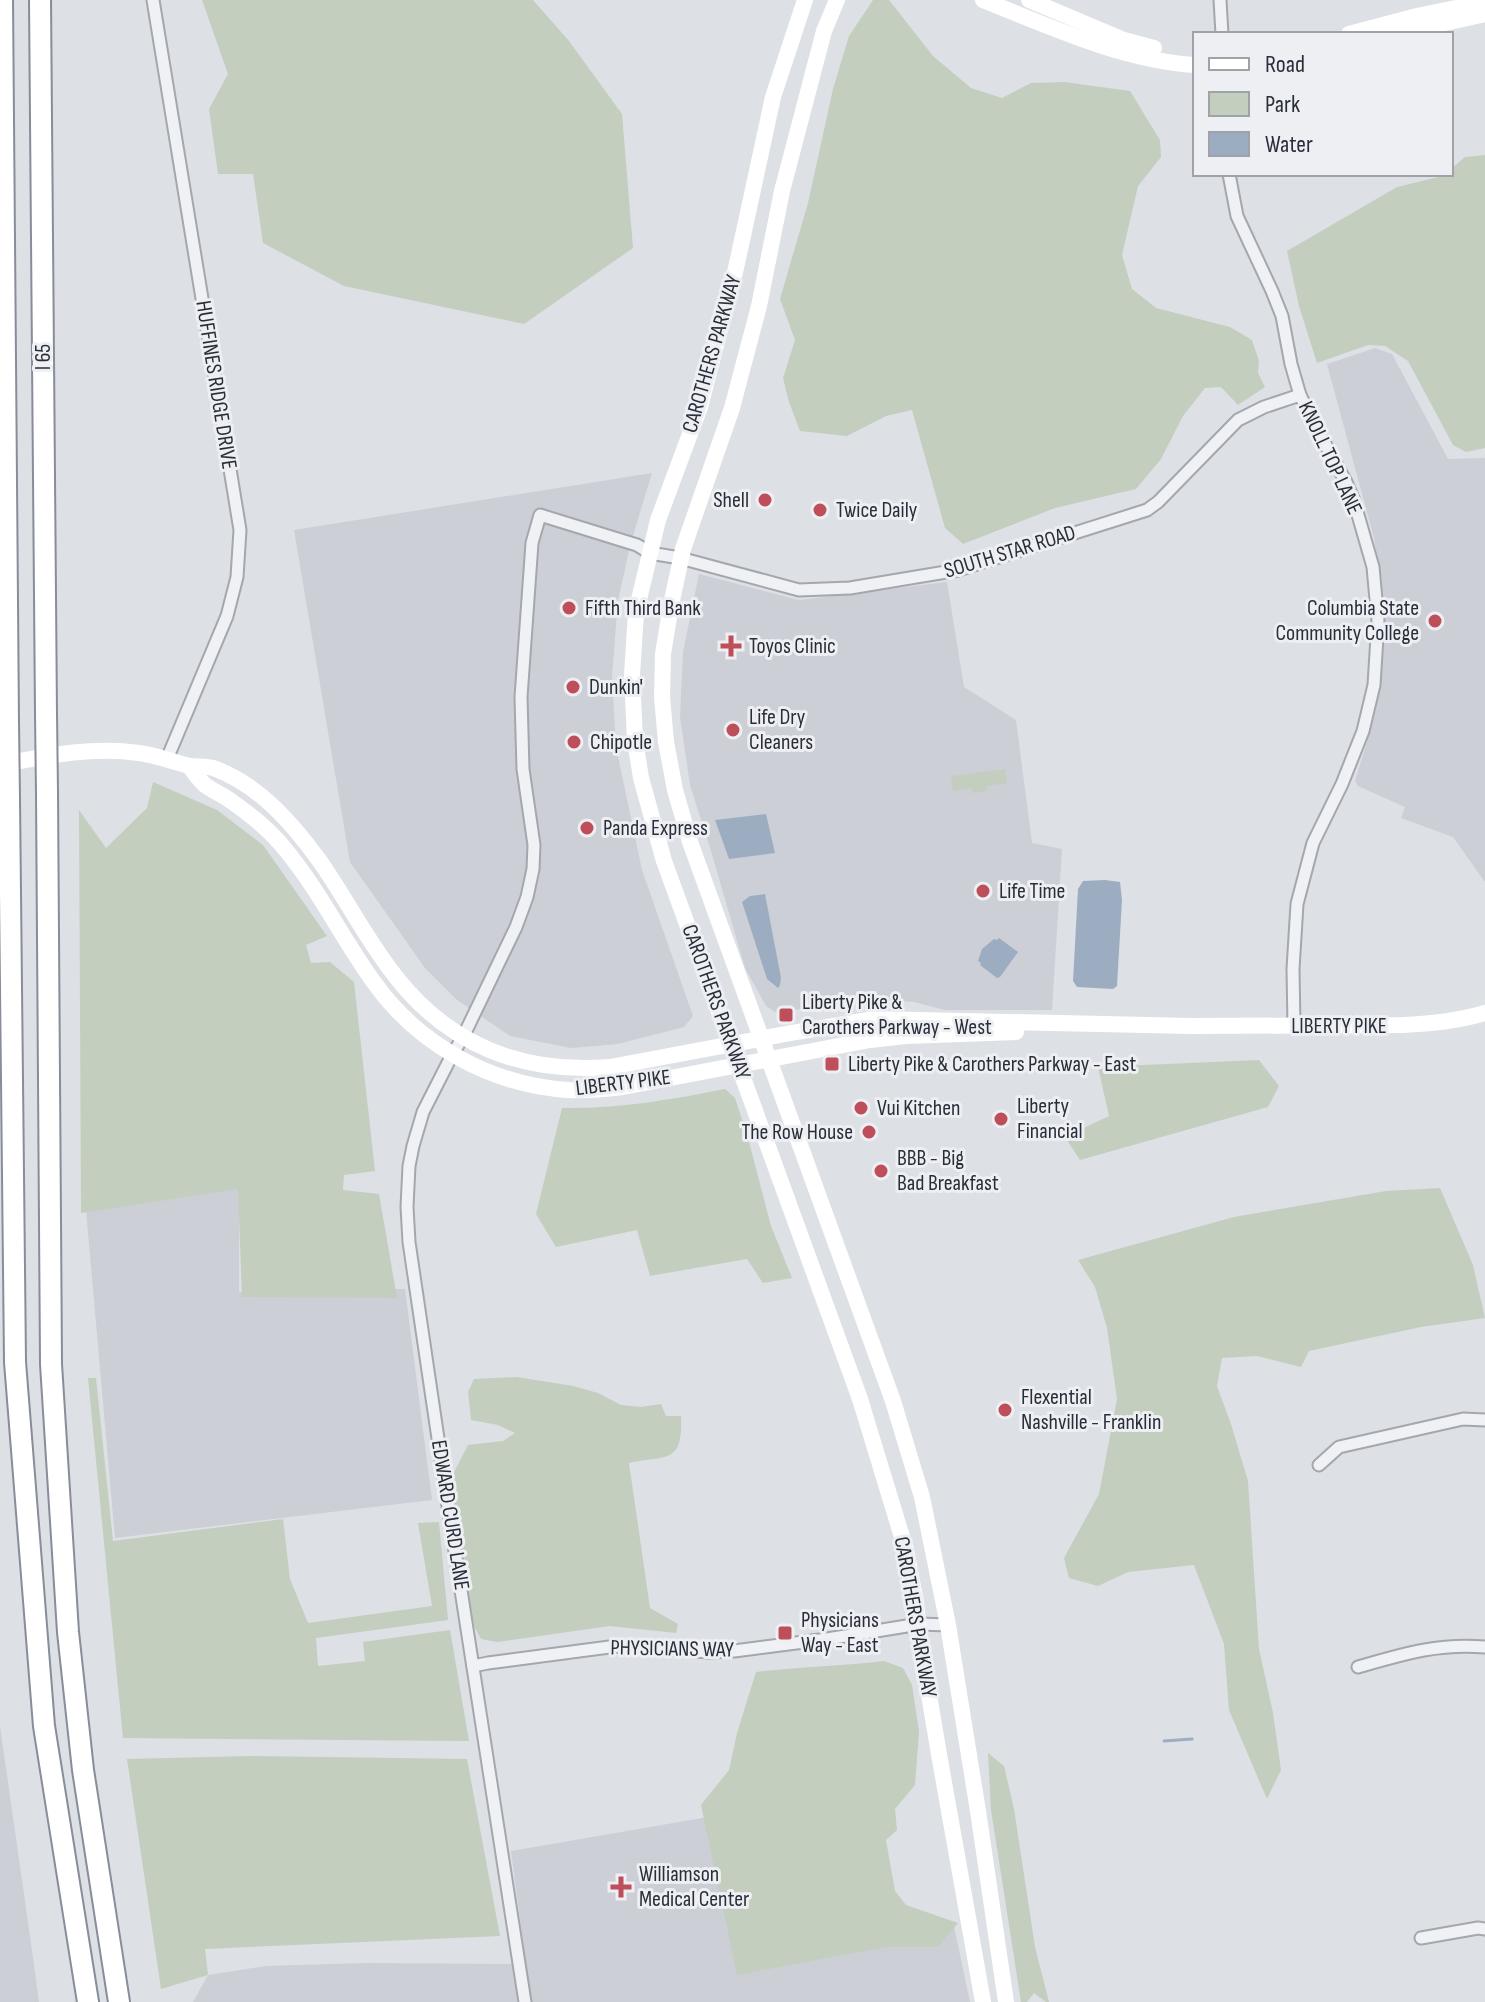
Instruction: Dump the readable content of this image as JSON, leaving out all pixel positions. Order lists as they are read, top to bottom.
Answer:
{
  "streets": {
    "highway": ["I 65"],
    "main road": ["CAROTHERS PARKWAY", "LIBERTY PIKE"],
    "street": [
      "HUFFINES RIDGE DRIVE",
      "KNOLL TOP LANE",
      "SOUTH STAR ROAD",
      "EDWARD CURD LANE",
      "PHYSICIANS WAY"
    ]
  },
  "crossings": [
    ["CAROTHERS PARKWAY", "SOUTH STAR ROAD"],
    ["CAROTHERS PARKWAY", "LIBERTY PIKE"],
    ["CAROTHERS PARKWAY", "PHYSICIANS WAY"],
    ["HUFFINES RIDGE DRIVE", "LIBERTY PIKE"],
    ["KNOLL TOP LANE", "SOUTH STAR ROAD"],
    ["KNOLL TOP LANE", "LIBERTY PIKE"],
    ["SOUTH STAR ROAD", "EDWARD CURD LANE"],
    ["LIBERTY PIKE", "EDWARD CURD LANE"],
    ["EDWARD CURD LANE", "PHYSICIANS WAY"]
  ],
  "places": {
    "other": [
      "Shell",
      "Twice Daily",
      "Fifth Third Bank",
      "Columbia State Community College",
      "Dunkin'",
      "Life Dry Cleaners",
      "Chipotle",
      "Panda Express",
      "Life Time",
      "Vui Kitchen",
      "Liberty Financial",
      "The Row House",
      "BBB - Big Bad Breakfast",
      "Flexential Nashville - Franklin"
    ],
    "health": ["Toyos Clinic", "Williamson Medical Center"],
    "transit": ["Liberty Pike & Carothers Parkway - West", "Liberty Pike & Carothers Parkway - East", "Physicians Way - East"]
  },
  "legend": ["Road", "Park", "Water"]
}
